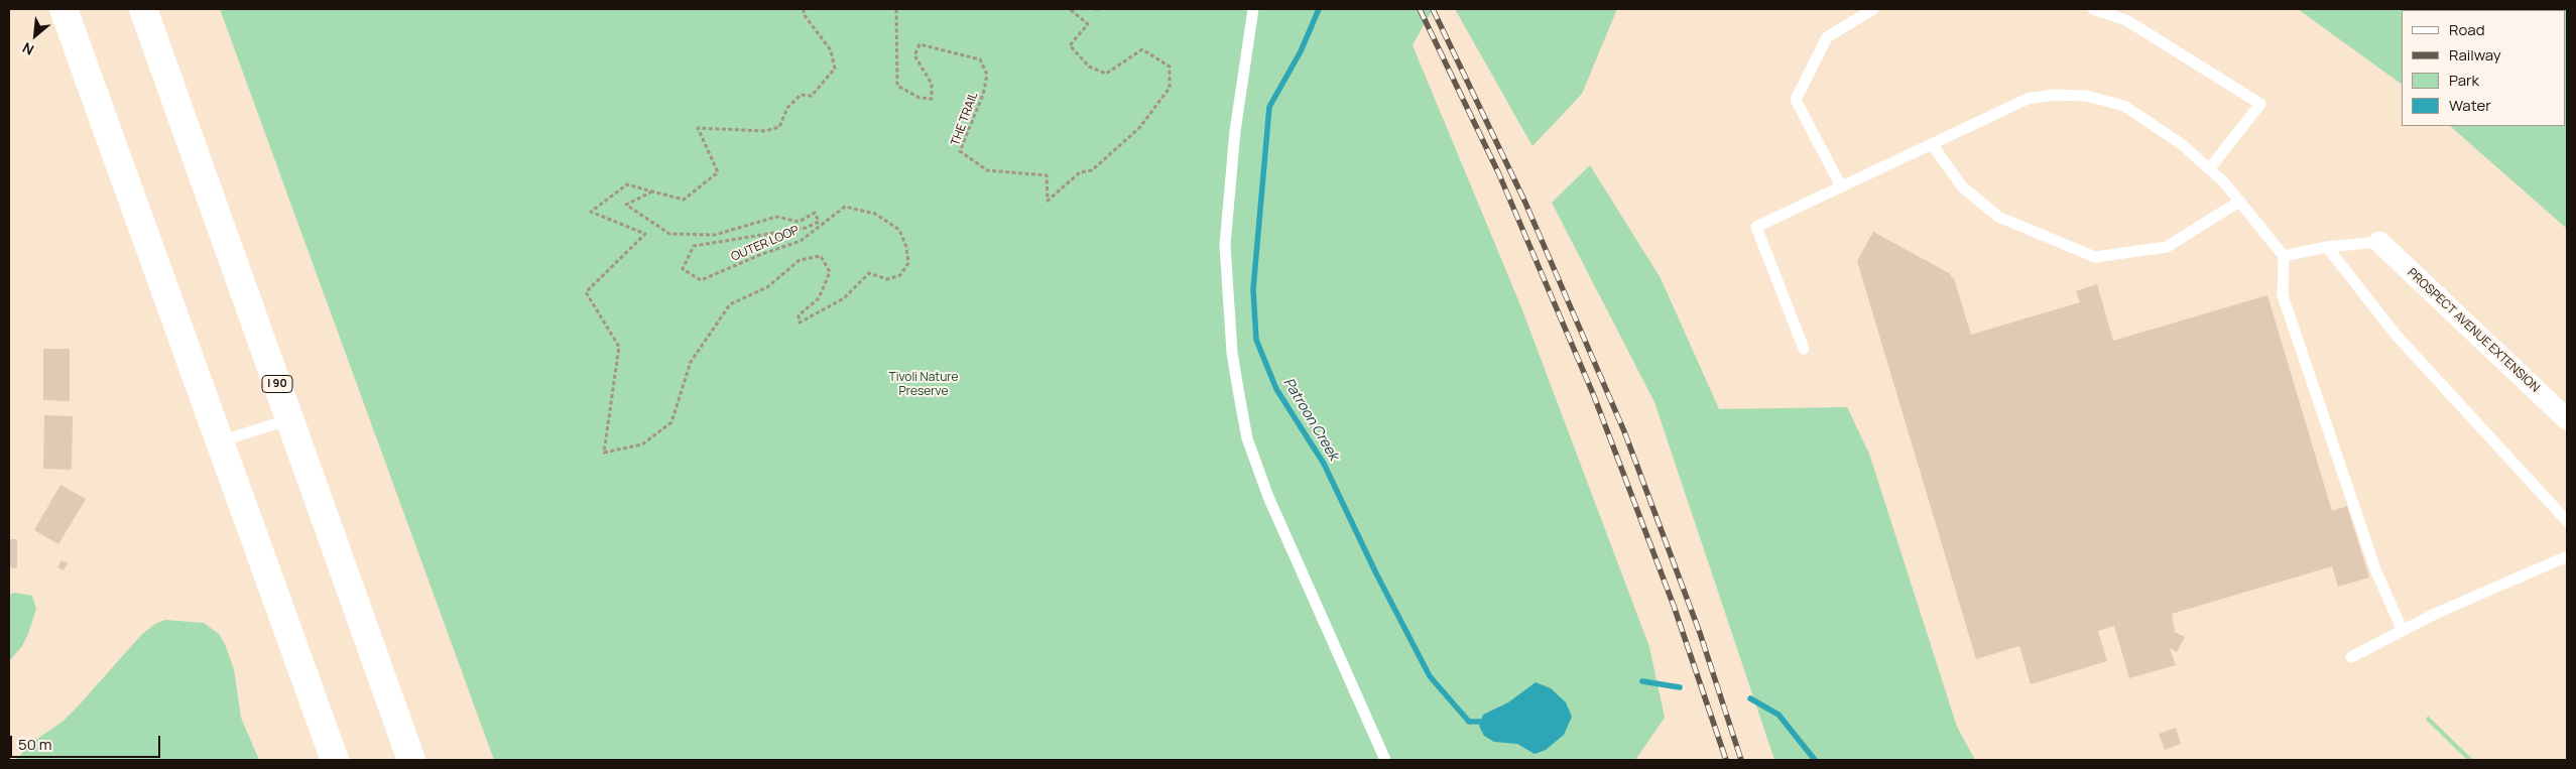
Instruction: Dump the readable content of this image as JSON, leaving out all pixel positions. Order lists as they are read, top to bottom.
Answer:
{
  "streets": {
    "highway": ["I 90"],
    "street": ["PROSPECT AVENUE EXTENSION"],
    "path": ["THE TRAIL", "OUTER LOOP"]
  },
  "water": ["Patroon Creek"],
  "parks": ["Tivoli Nature Preserve"],
  "legend": [
    "Road",
    "Railway",
    "Park",
    "Water"
  ],
  "scale_bar": "50 m",
  "north": "bottom left"
}
